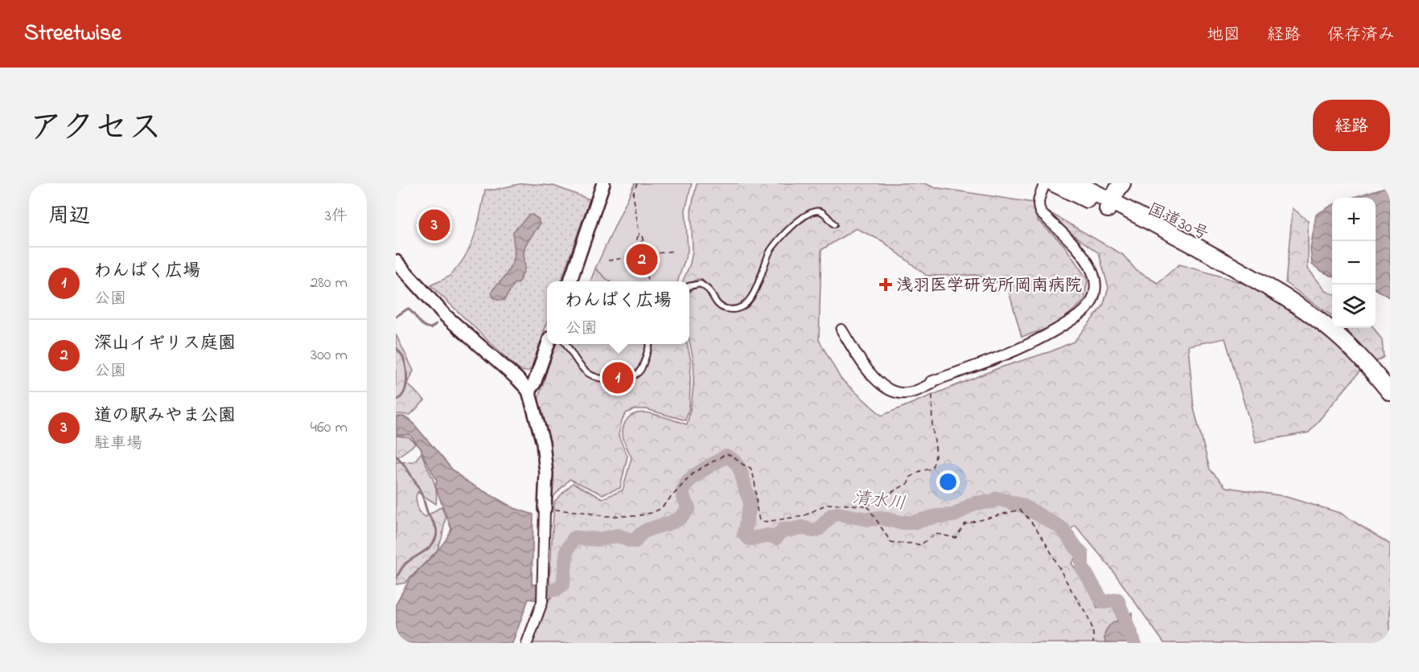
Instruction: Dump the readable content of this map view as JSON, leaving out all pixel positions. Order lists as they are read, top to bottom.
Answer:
{
  "streets": {
    "main road": ["国道30号"]
  },
  "water": ["清水川"],
  "places": {
    "health": ["浅羽医学研究所岡南病院"]
  },
  "page": {
    "header": "Streetwise",
    "nav": ["地図", "経路", "保存済み"],
    "title": "アクセス",
    "buttons": "経路",
    "heading": ["周辺", "3件"],
    "map_buttons": ["+", "−"],
    "pins": ["3", "2", "1"],
    "list": [
      {
        "mark": "1",
        "name": "わんぱく広場",
        "note": "公園",
        "value": "280 m"
      },
      {
        "mark": "2",
        "name": "深山イギリス庭園",
        "note": "公園",
        "value": "300 m"
      },
      {
        "mark": "3",
        "name": "道の駅みやま公園",
        "note": "駐車場",
        "value": "460 m"
      }
    ],
    "popup": ["わんぱく広場", "公園"]
  }
}
